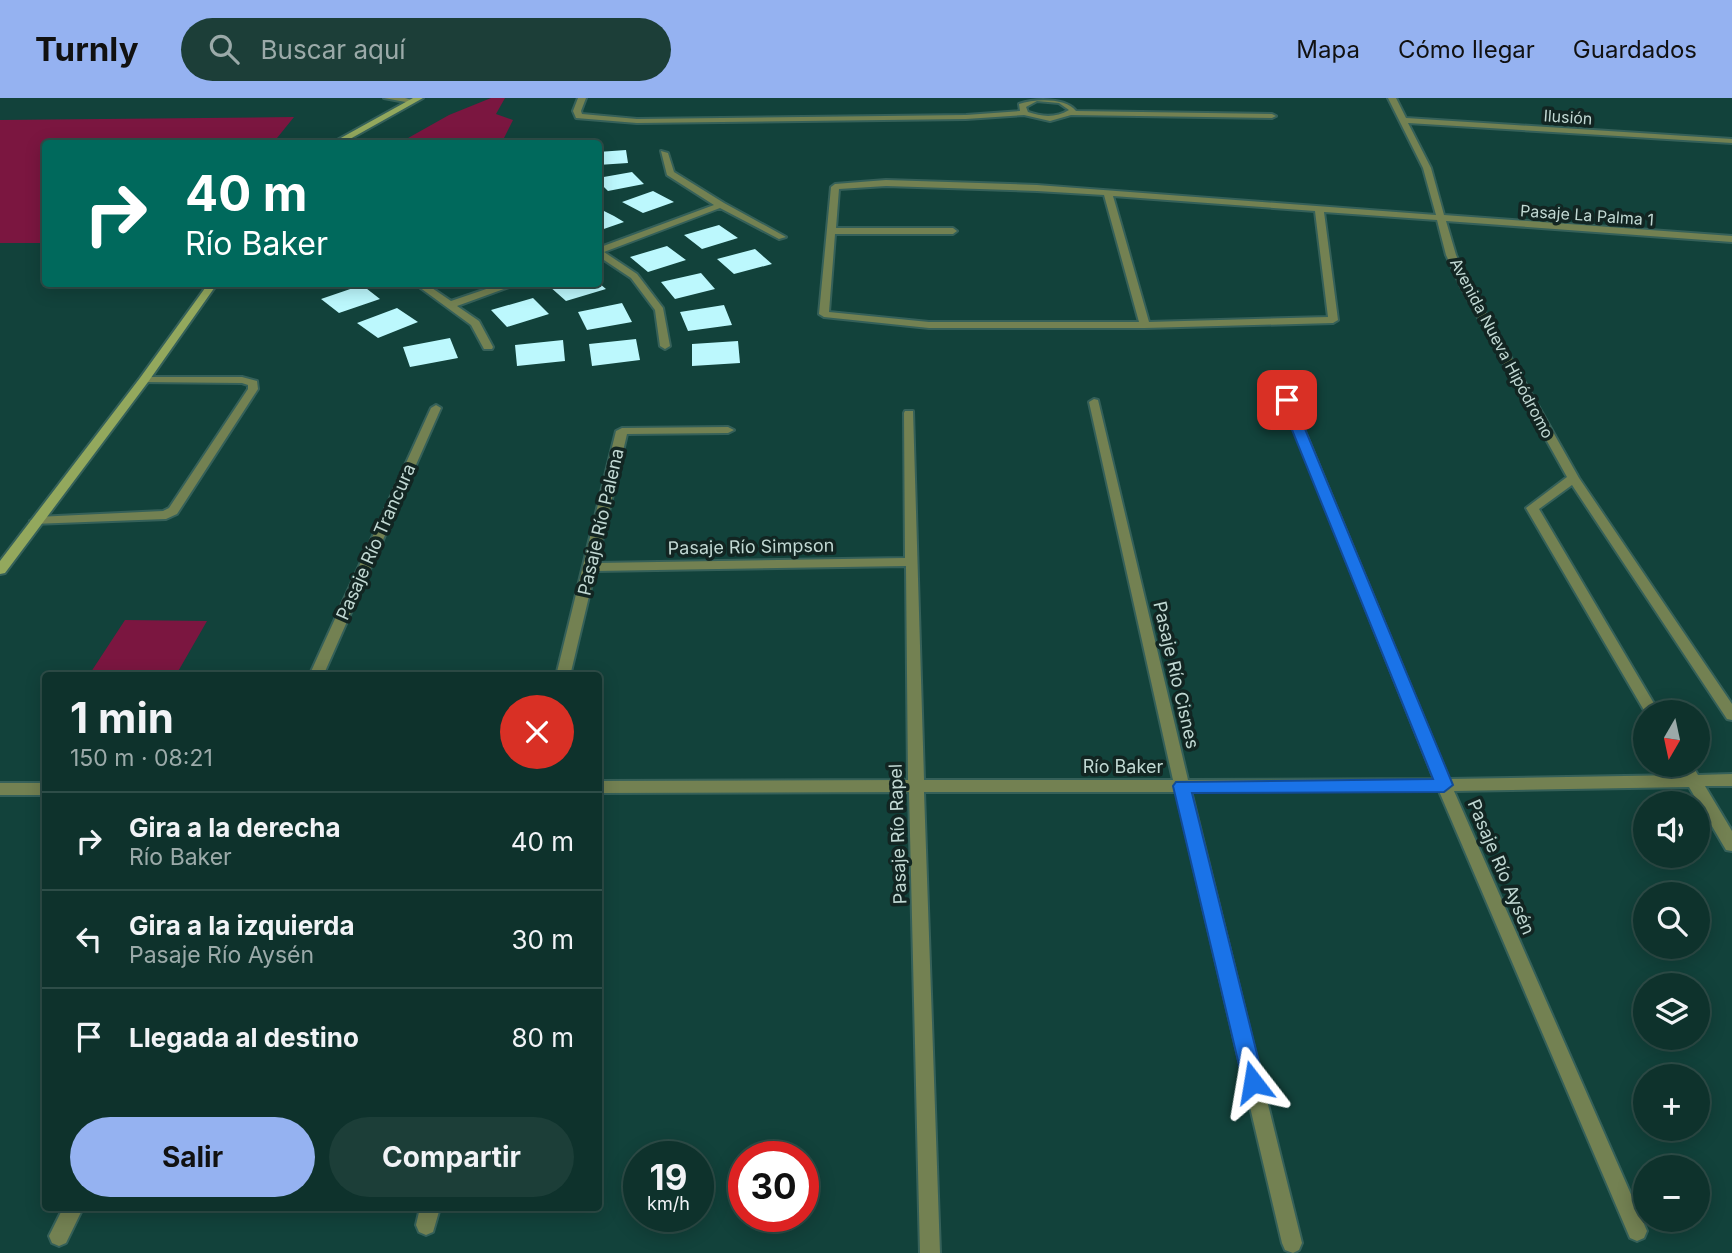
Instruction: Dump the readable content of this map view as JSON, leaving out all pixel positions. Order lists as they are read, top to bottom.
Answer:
{
  "streets": {
    "street": [
      "Ilusión",
      "Pasaje La Palma 1",
      "Avenida Nueva Hipódromo",
      "Pasaje Río Palena",
      "Pasaje Río Trancura",
      "Pasaje Río Simpson",
      "Pasaje Río Cisnes",
      "Río Baker",
      "Pasaje Río Rapel",
      "Pasaje Río Aysén"
    ]
  },
  "crossings": [
    ["Ilusión", "Avenida Nueva Hipódromo"],
    ["Pasaje La Palma 1", "Avenida Nueva Hipódromo"],
    ["Pasaje Río Palena", "Pasaje Río Simpson"],
    ["Pasaje Río Simpson", "Pasaje Río Rapel"],
    ["Pasaje Río Cisnes", "Río Baker"],
    ["Río Baker", "Pasaje Río Rapel"],
    ["Río Baker", "Pasaje Río Aysén"]
  ],
  "north": "bottom",
  "page": {
    "header": "Turnly",
    "search": "Buscar aquí",
    "nav": ["Mapa", "Cómo llegar", "Guardados"],
    "turn": ["40 m", "Río Baker"],
    "heading": ["1 min", "150 m · 08:21"],
    "map_buttons": ["+", "−"],
    "list": [
      {
        "name": "Gira a la derecha",
        "note": "Río Baker",
        "value": "40 m"
      },
      {
        "name": "Gira a la izquierda",
        "note": "Pasaje Río Aysén",
        "value": "30 m"
      },
      {
        "name": "Llegada al destino",
        "value": "80 m"
      }
    ],
    "buttons": ["Salir", "Compartir"],
    "speed": "19 km/h",
    "limit": "30"
  }
}
